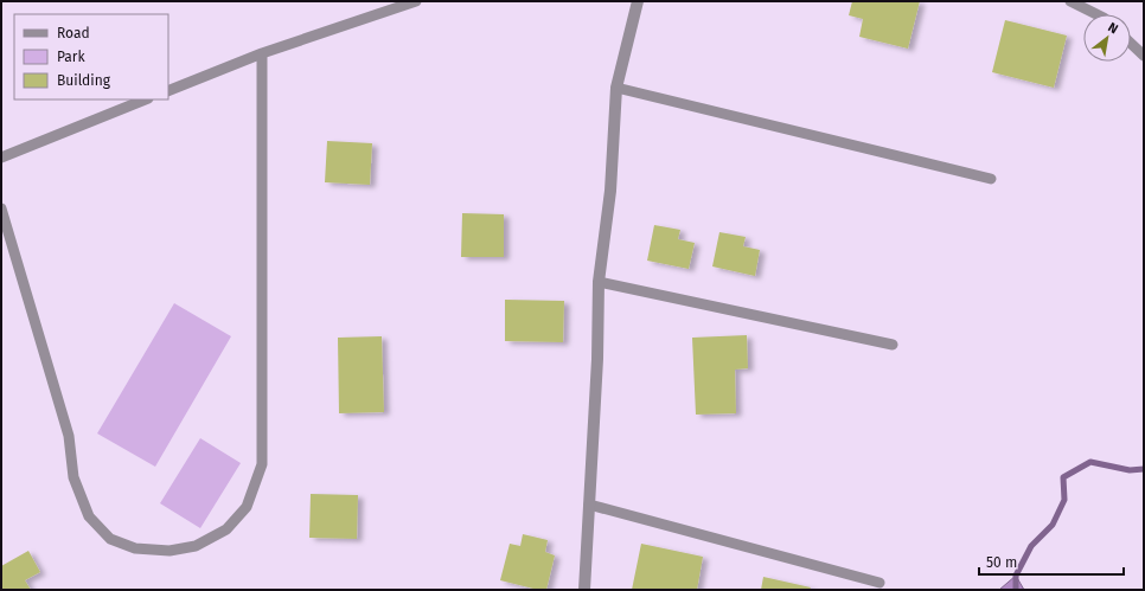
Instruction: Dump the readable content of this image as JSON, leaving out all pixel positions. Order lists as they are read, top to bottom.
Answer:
{
  "legend": ["Road", "Park", "Building"],
  "scale_bar": "50 m",
  "north": "top right"
}
